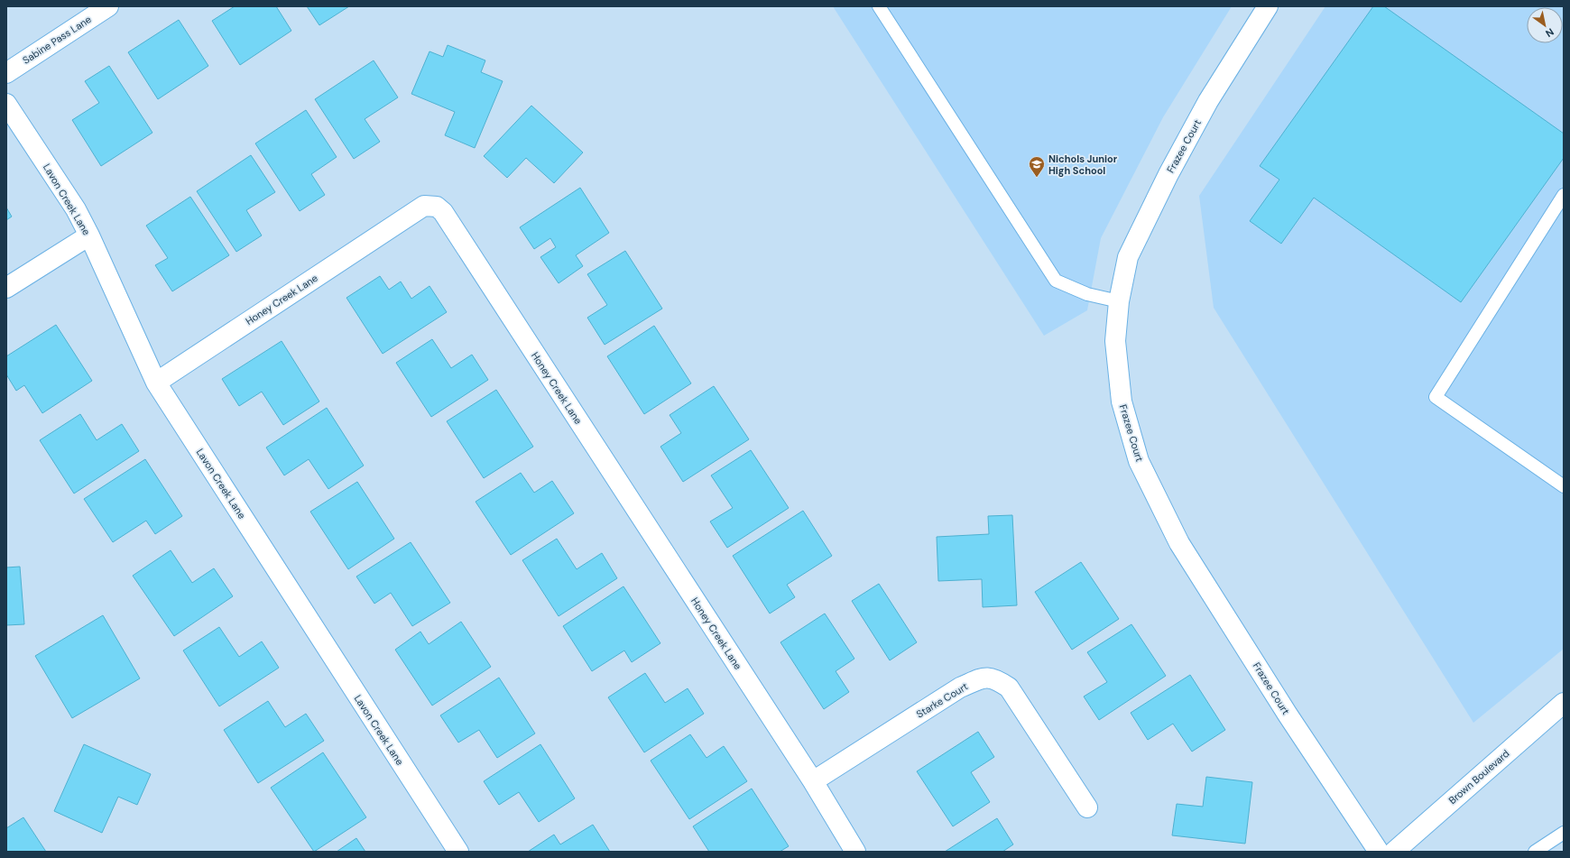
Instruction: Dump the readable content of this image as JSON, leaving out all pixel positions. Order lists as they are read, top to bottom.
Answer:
{
  "streets": {
    "street": [
      "Sabine Pass Lane",
      "Frazee Court",
      "Lavon Creek Lane",
      "Honey Creek Lane",
      "Starke Court",
      "Brown Boulevard"
    ]
  },
  "crossings": [
    ["Lavon Creek Lane", "Honey Creek Lane"],
    ["Honey Creek Lane", "Starke Court"]
  ],
  "places": {
    "school or university": ["Nichols Junior High School"]
  },
  "north": "bottom right"
}
